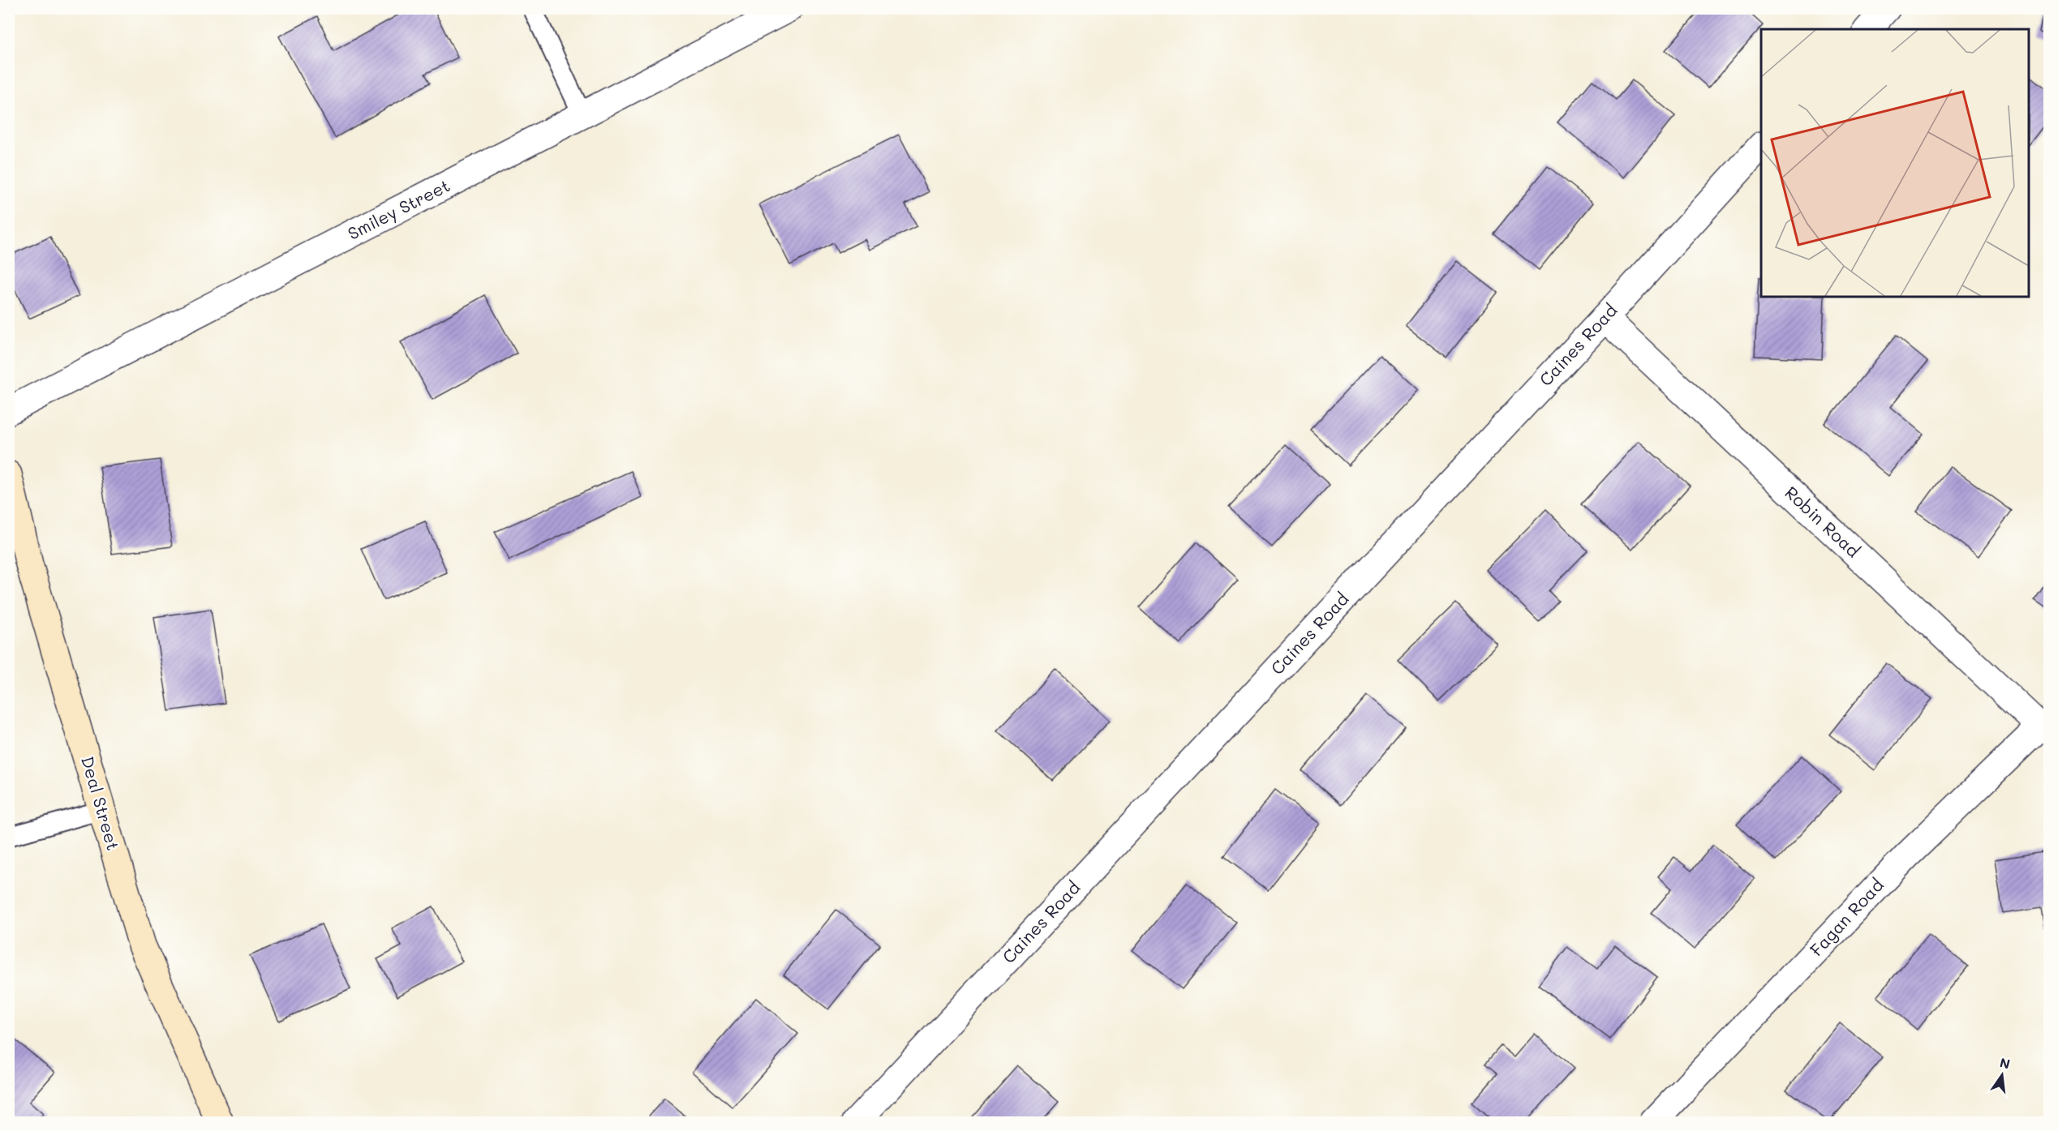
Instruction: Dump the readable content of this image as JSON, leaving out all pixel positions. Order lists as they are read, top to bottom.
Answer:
{
  "streets": {
    "street": [
      "Smiley Street",
      "Caines Road",
      "Robin Road",
      "Deal Street",
      "Fagan Road"
    ]
  },
  "crossings": [
    ["Caines Road", "Robin Road"],
    ["Robin Road", "Fagan Road"]
  ],
  "north": "top"
}
